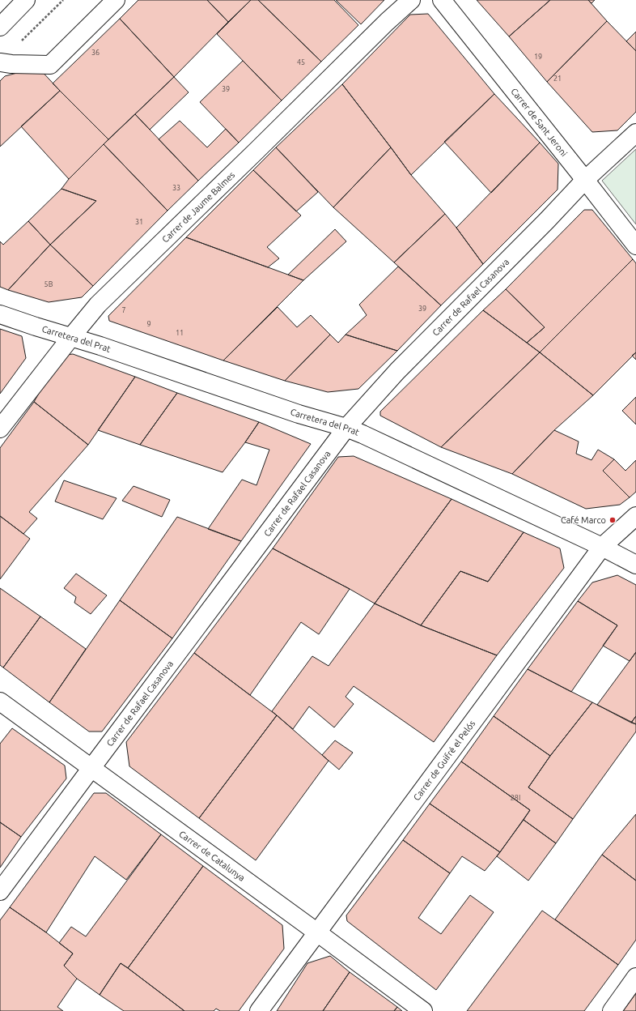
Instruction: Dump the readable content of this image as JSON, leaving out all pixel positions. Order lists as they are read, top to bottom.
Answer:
{
  "streets": {
    "street": [
      "Carrer de Sant Jeroni",
      "Carrer de Jaume Balmes",
      "Carrer de Rafael Casanova",
      "Carretera del Prat",
      "Carrer de Guifré el Pelós",
      "Carrer de Catalunya"
    ]
  },
  "crossings": [
    ["Carrer de Sant Jeroni", "Carrer de Rafael Casanova"],
    ["Carrer de Jaume Balmes", "Carretera del Prat"],
    ["Carrer de Rafael Casanova", "Carretera del Prat"],
    ["Carrer de Rafael Casanova", "Carrer de Catalunya"],
    ["Carretera del Prat", "Carrer de Guifré el Pelós"],
    ["Carrer de Guifré el Pelós", "Carrer de Catalunya"]
  ],
  "places": ["Café Marco"],
  "house_numbers": [
    "36",
    "19",
    "45",
    "21",
    "39",
    "33",
    "31",
    "5B",
    "39",
    "7",
    "9",
    "11",
    "28I"
  ]
}
